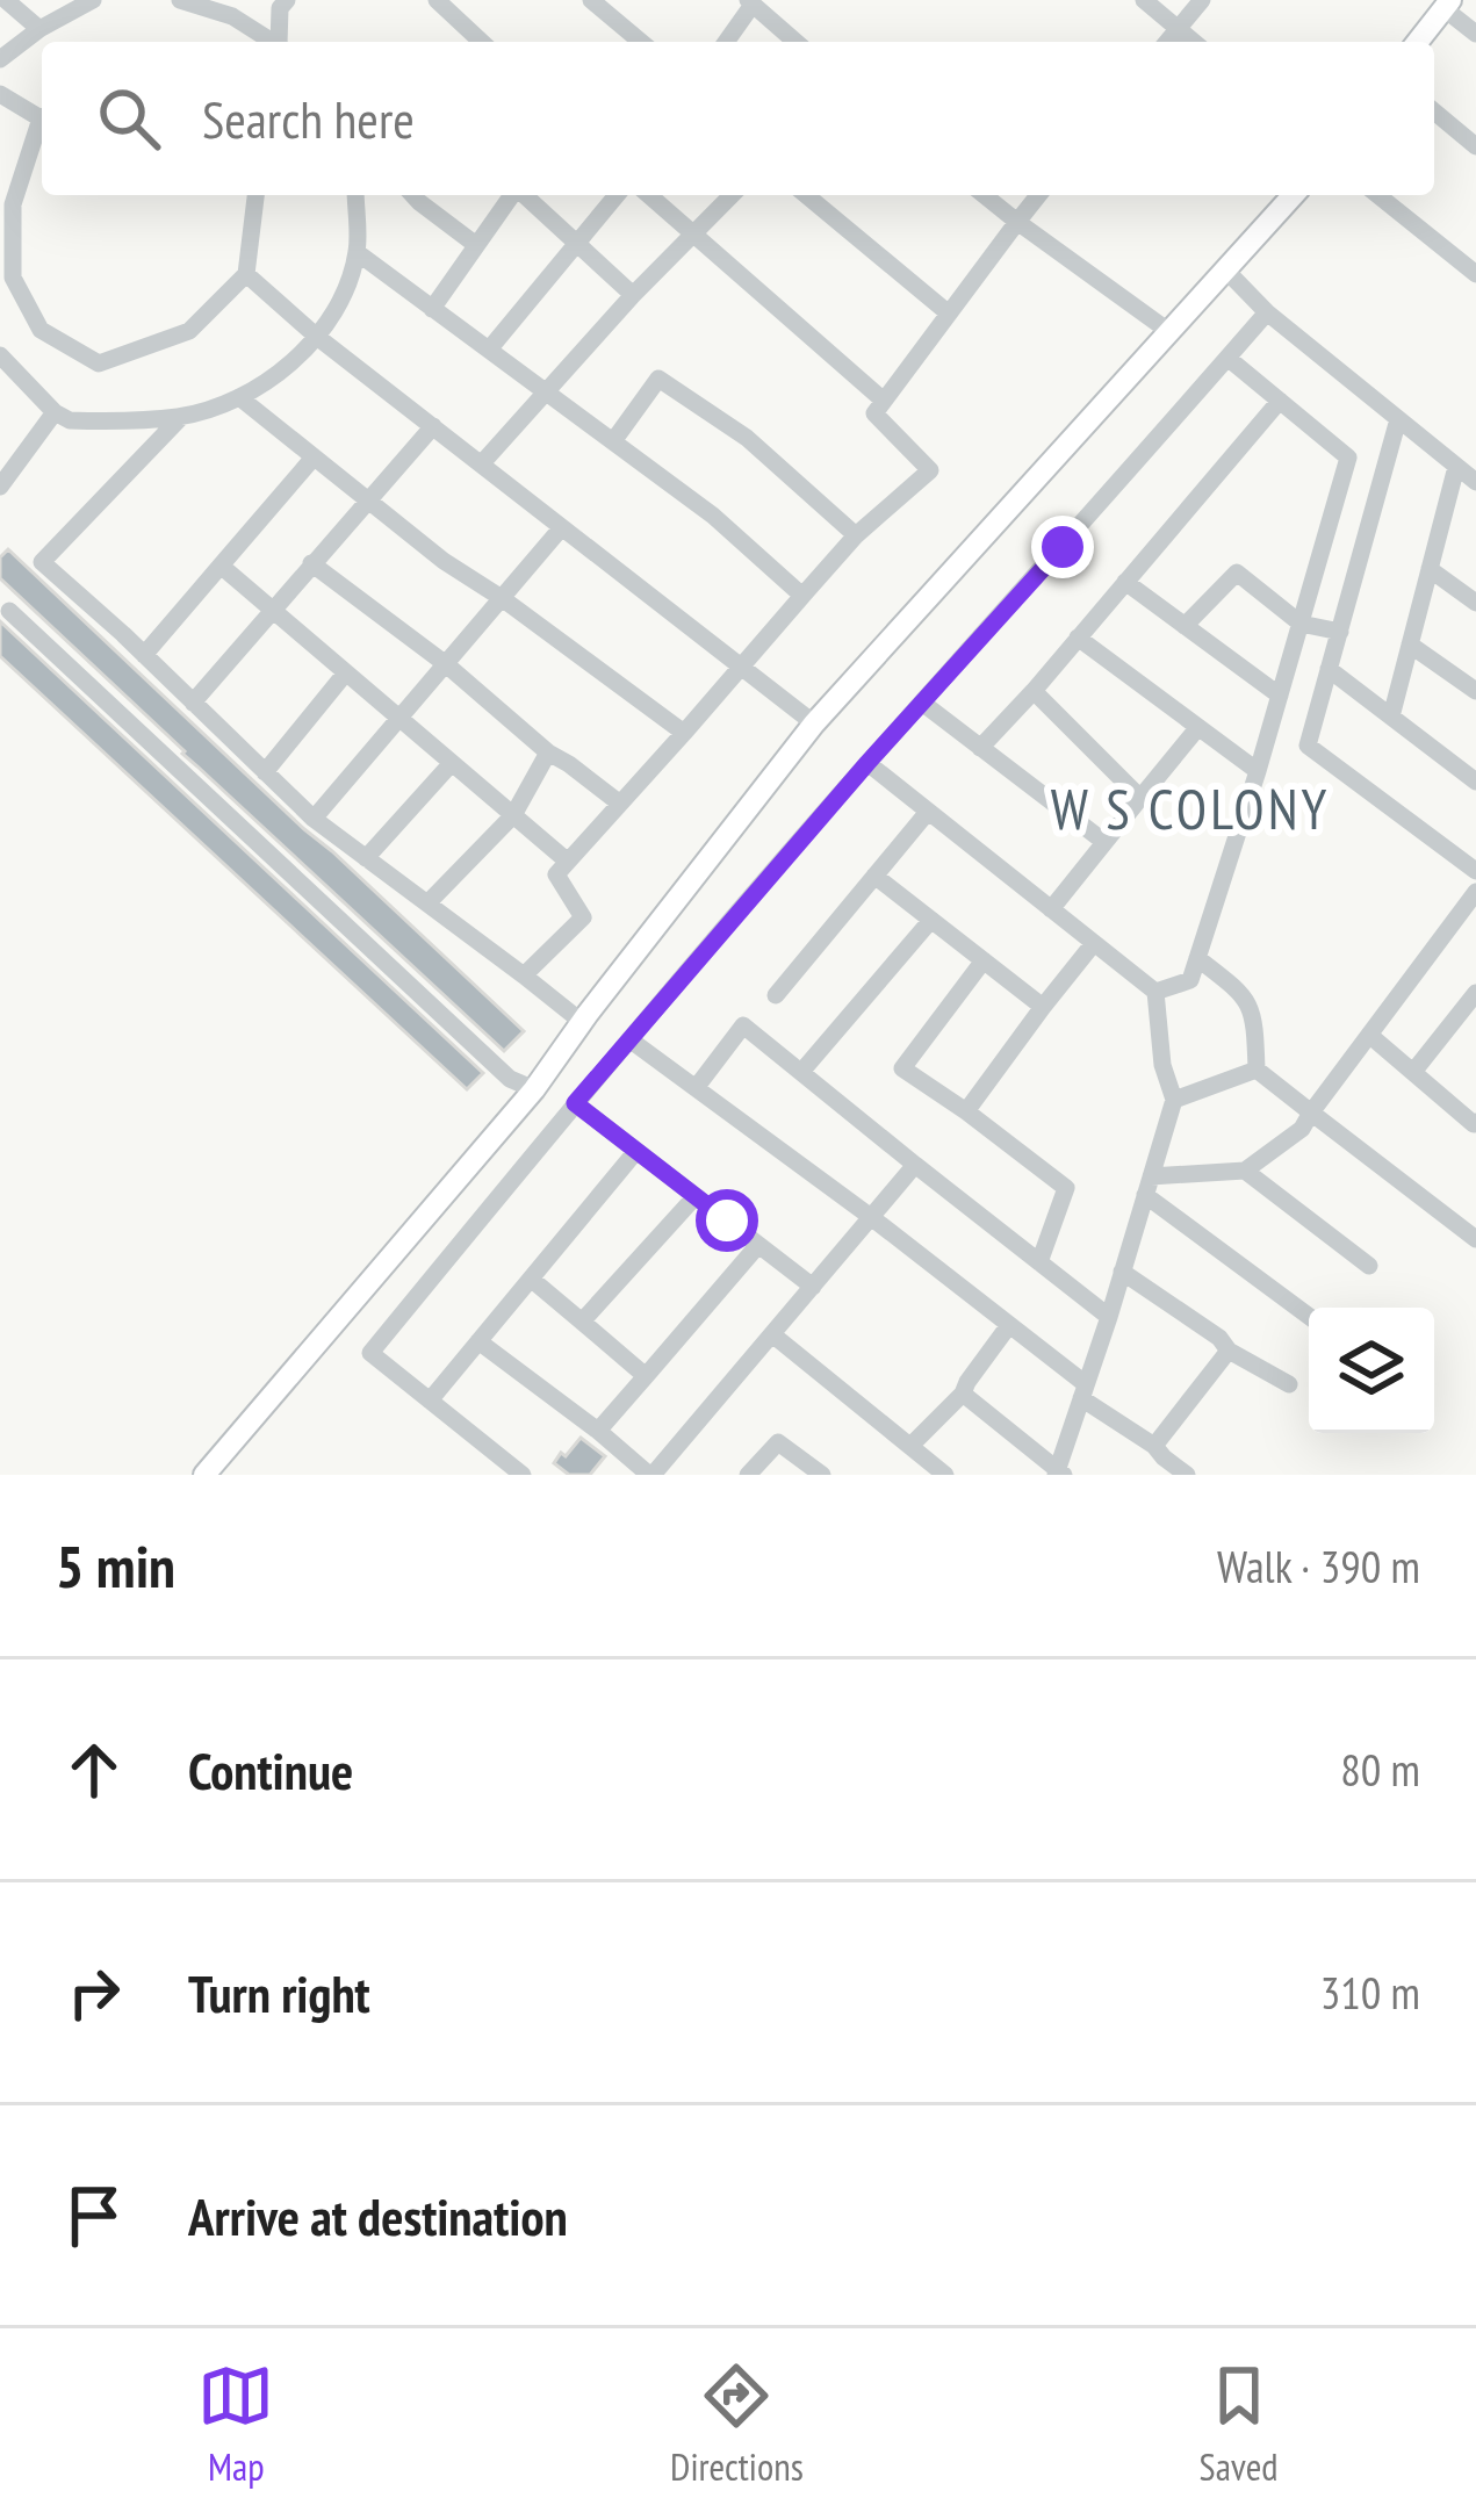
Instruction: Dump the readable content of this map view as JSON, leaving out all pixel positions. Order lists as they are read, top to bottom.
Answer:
{
  "districts": ["W S COLONY"],
  "page": {
    "search": "Search here",
    "heading": ["5 min", "Walk · 390 m"],
    "list": [
      ["Continue", "80 m"],
      ["Turn right", "310 m"],
      "Arrive at destination"
    ],
    "nav": ["Map", "Directions", "Saved"]
  }
}
